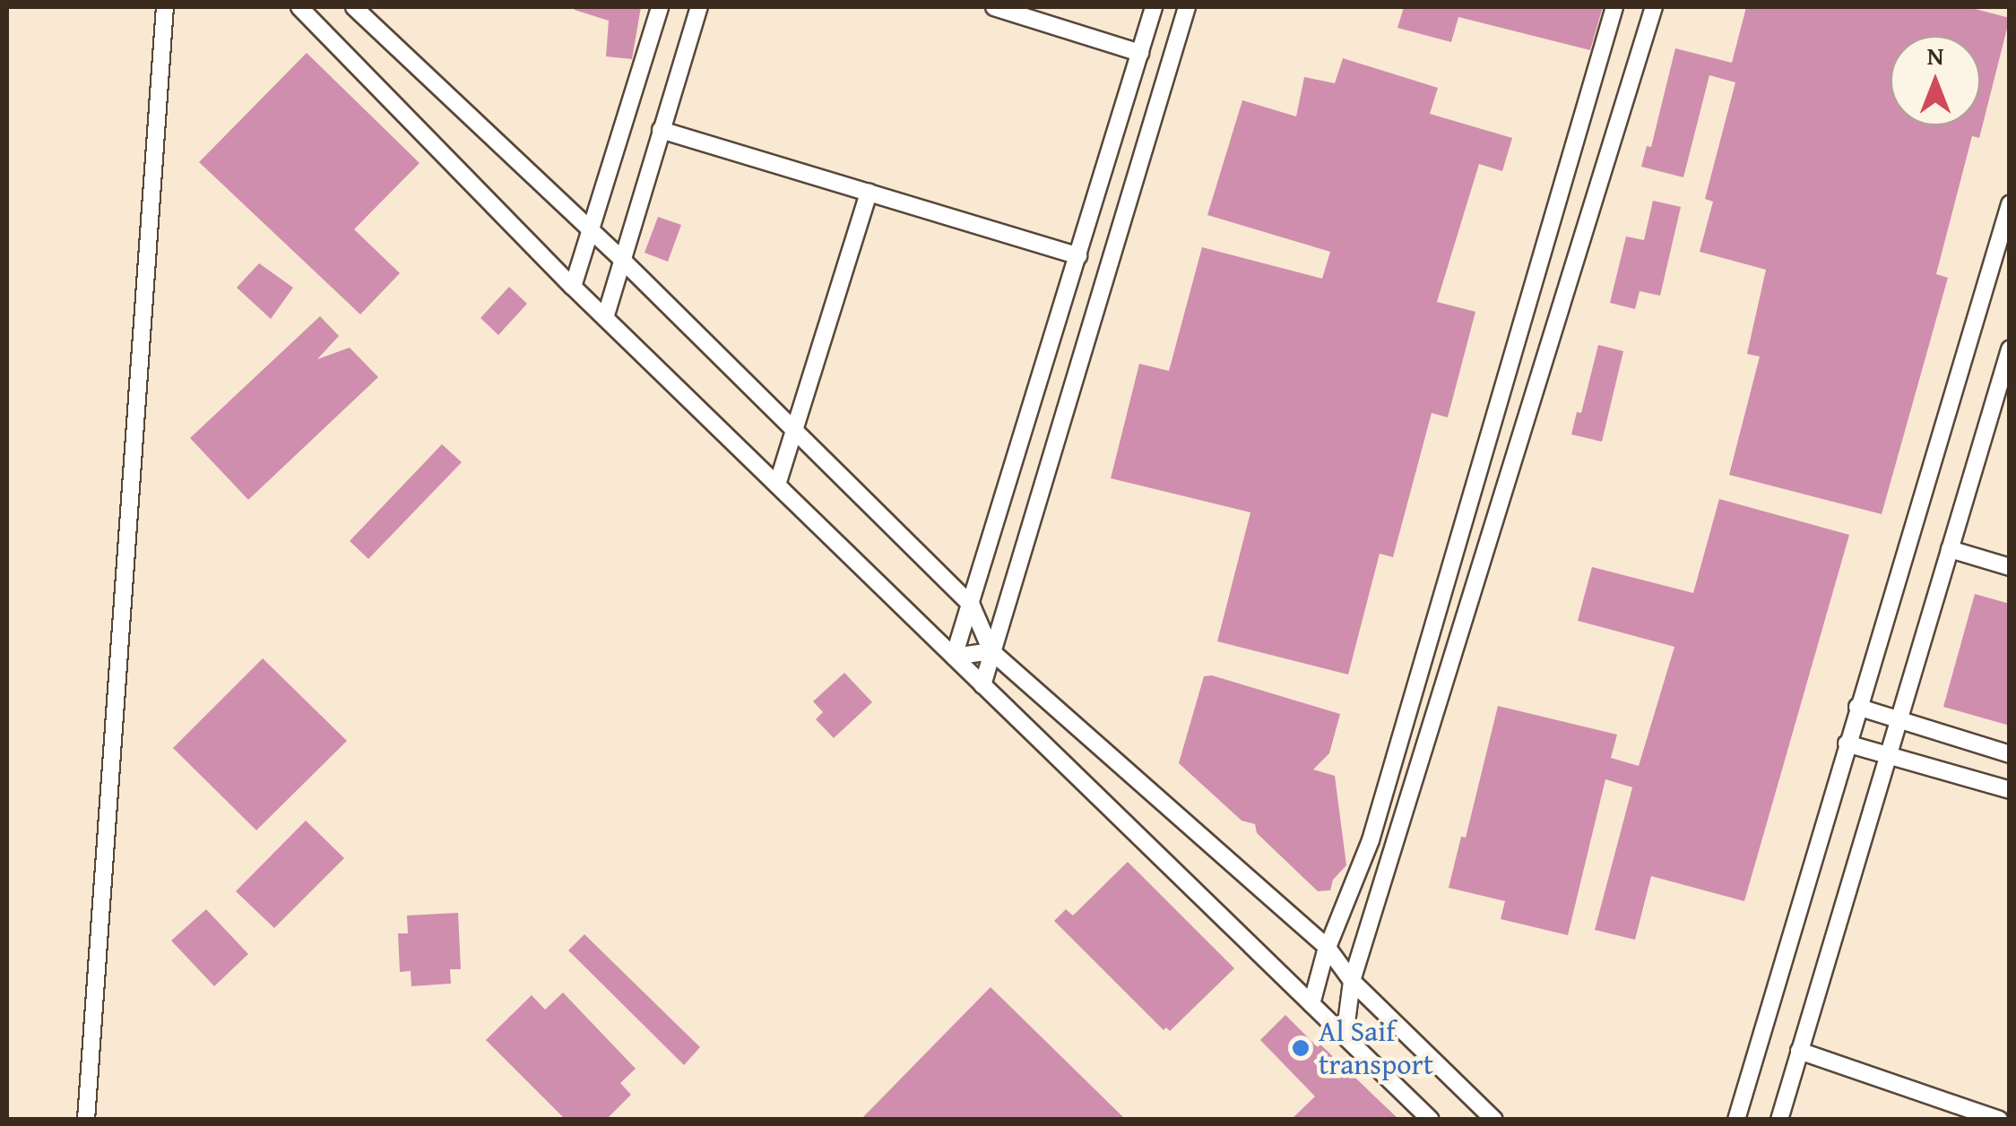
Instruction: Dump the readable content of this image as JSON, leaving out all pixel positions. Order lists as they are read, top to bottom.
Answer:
{
  "places": ["Al Saif transport"],
  "north": "top"
}
